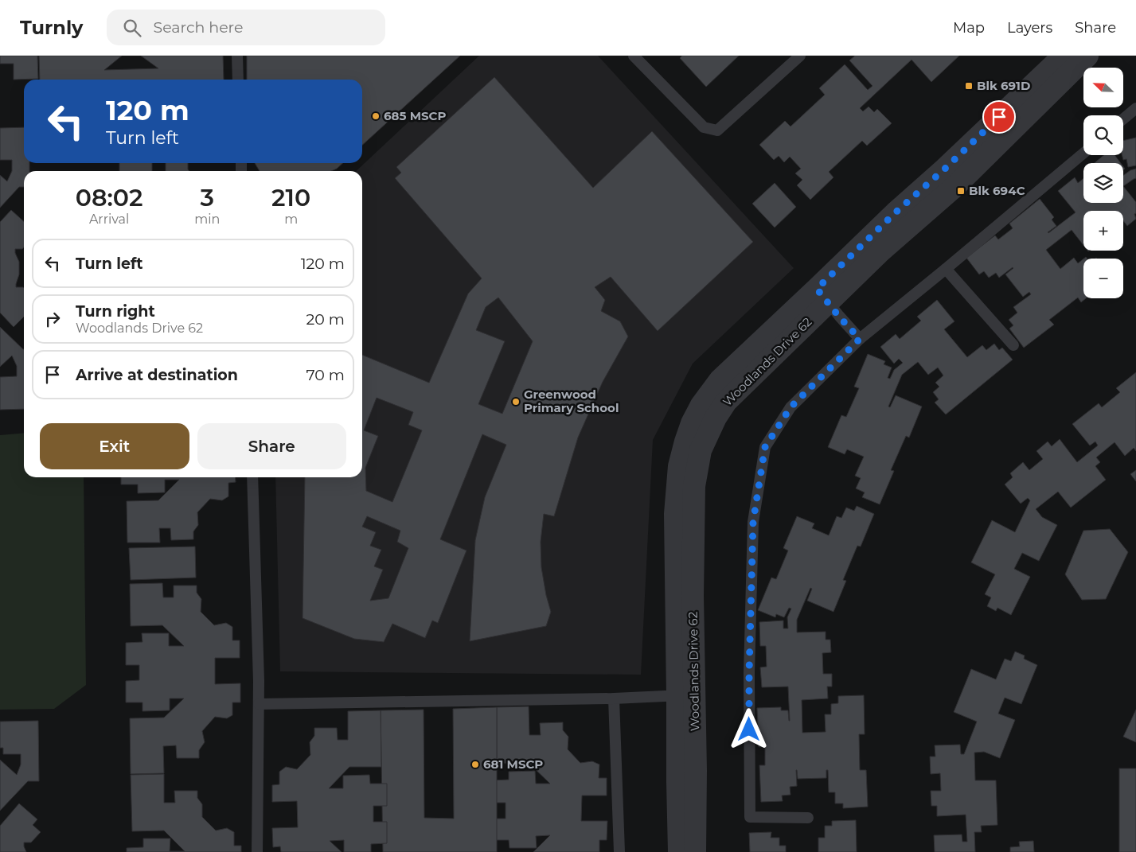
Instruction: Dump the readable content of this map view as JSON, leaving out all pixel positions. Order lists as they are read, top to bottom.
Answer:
{
  "streets": {
    "street": ["Woodlands Drive 62"]
  },
  "places": {
    "transit": ["Blk 691D", "Blk 694C"],
    "other": ["685 MSCP", "Greenwood Primary School", "681 MSCP"]
  },
  "north": "top left",
  "page": {
    "header": "Turnly",
    "search": "Search here",
    "nav": ["Map", "Layers", "Share"],
    "map_buttons": ["+", "−"],
    "turn": ["120 m", "Turn left"],
    "eta": [
      "08:02",
      "Arrival",
      "3",
      "min",
      "210",
      "m"
    ],
    "list": [
      {
        "name": "Turn left",
        "value": "120 m"
      },
      {
        "name": "Turn right",
        "note": "Woodlands Drive 62",
        "value": "20 m"
      },
      {
        "name": "Arrive at destination",
        "value": "70 m"
      }
    ],
    "buttons": ["Exit", "Share"]
  }
}
